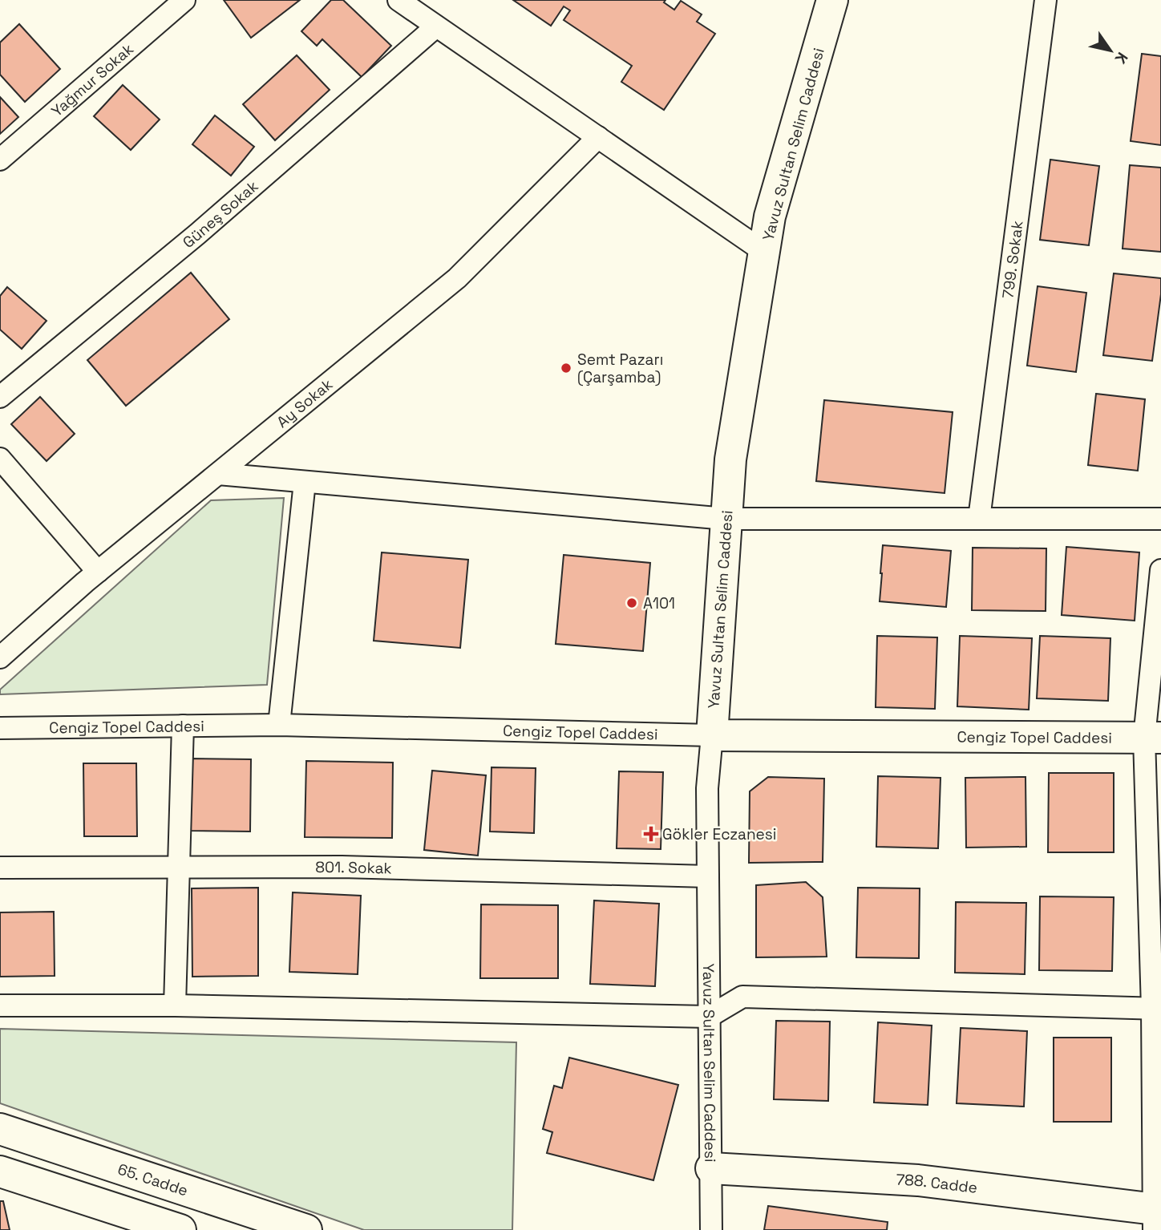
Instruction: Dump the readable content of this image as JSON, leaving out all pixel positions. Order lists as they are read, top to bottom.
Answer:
{
  "streets": {
    "street": [
      "Yağmur Sokak",
      "Yavuz Sultan Selim Caddesi",
      "Güneş Sokak",
      "799. Sokak",
      "Ay Sokak",
      "Cengiz Topel Caddesi",
      "801. Sokak",
      "65. Cadde",
      "788. Cadde"
    ]
  },
  "crossings": [
    ["Yavuz Sultan Selim Caddesi", "Cengiz Topel Caddesi"],
    ["Yavuz Sultan Selim Caddesi", "801. Sokak"],
    ["Yavuz Sultan Selim Caddesi", "788. Cadde"]
  ],
  "places": {
    "other": ["Semt Pazarı (Çarşamba)", "A101"],
    "health": ["Gökler Eczanesi"]
  },
  "north": "bottom right"
}
